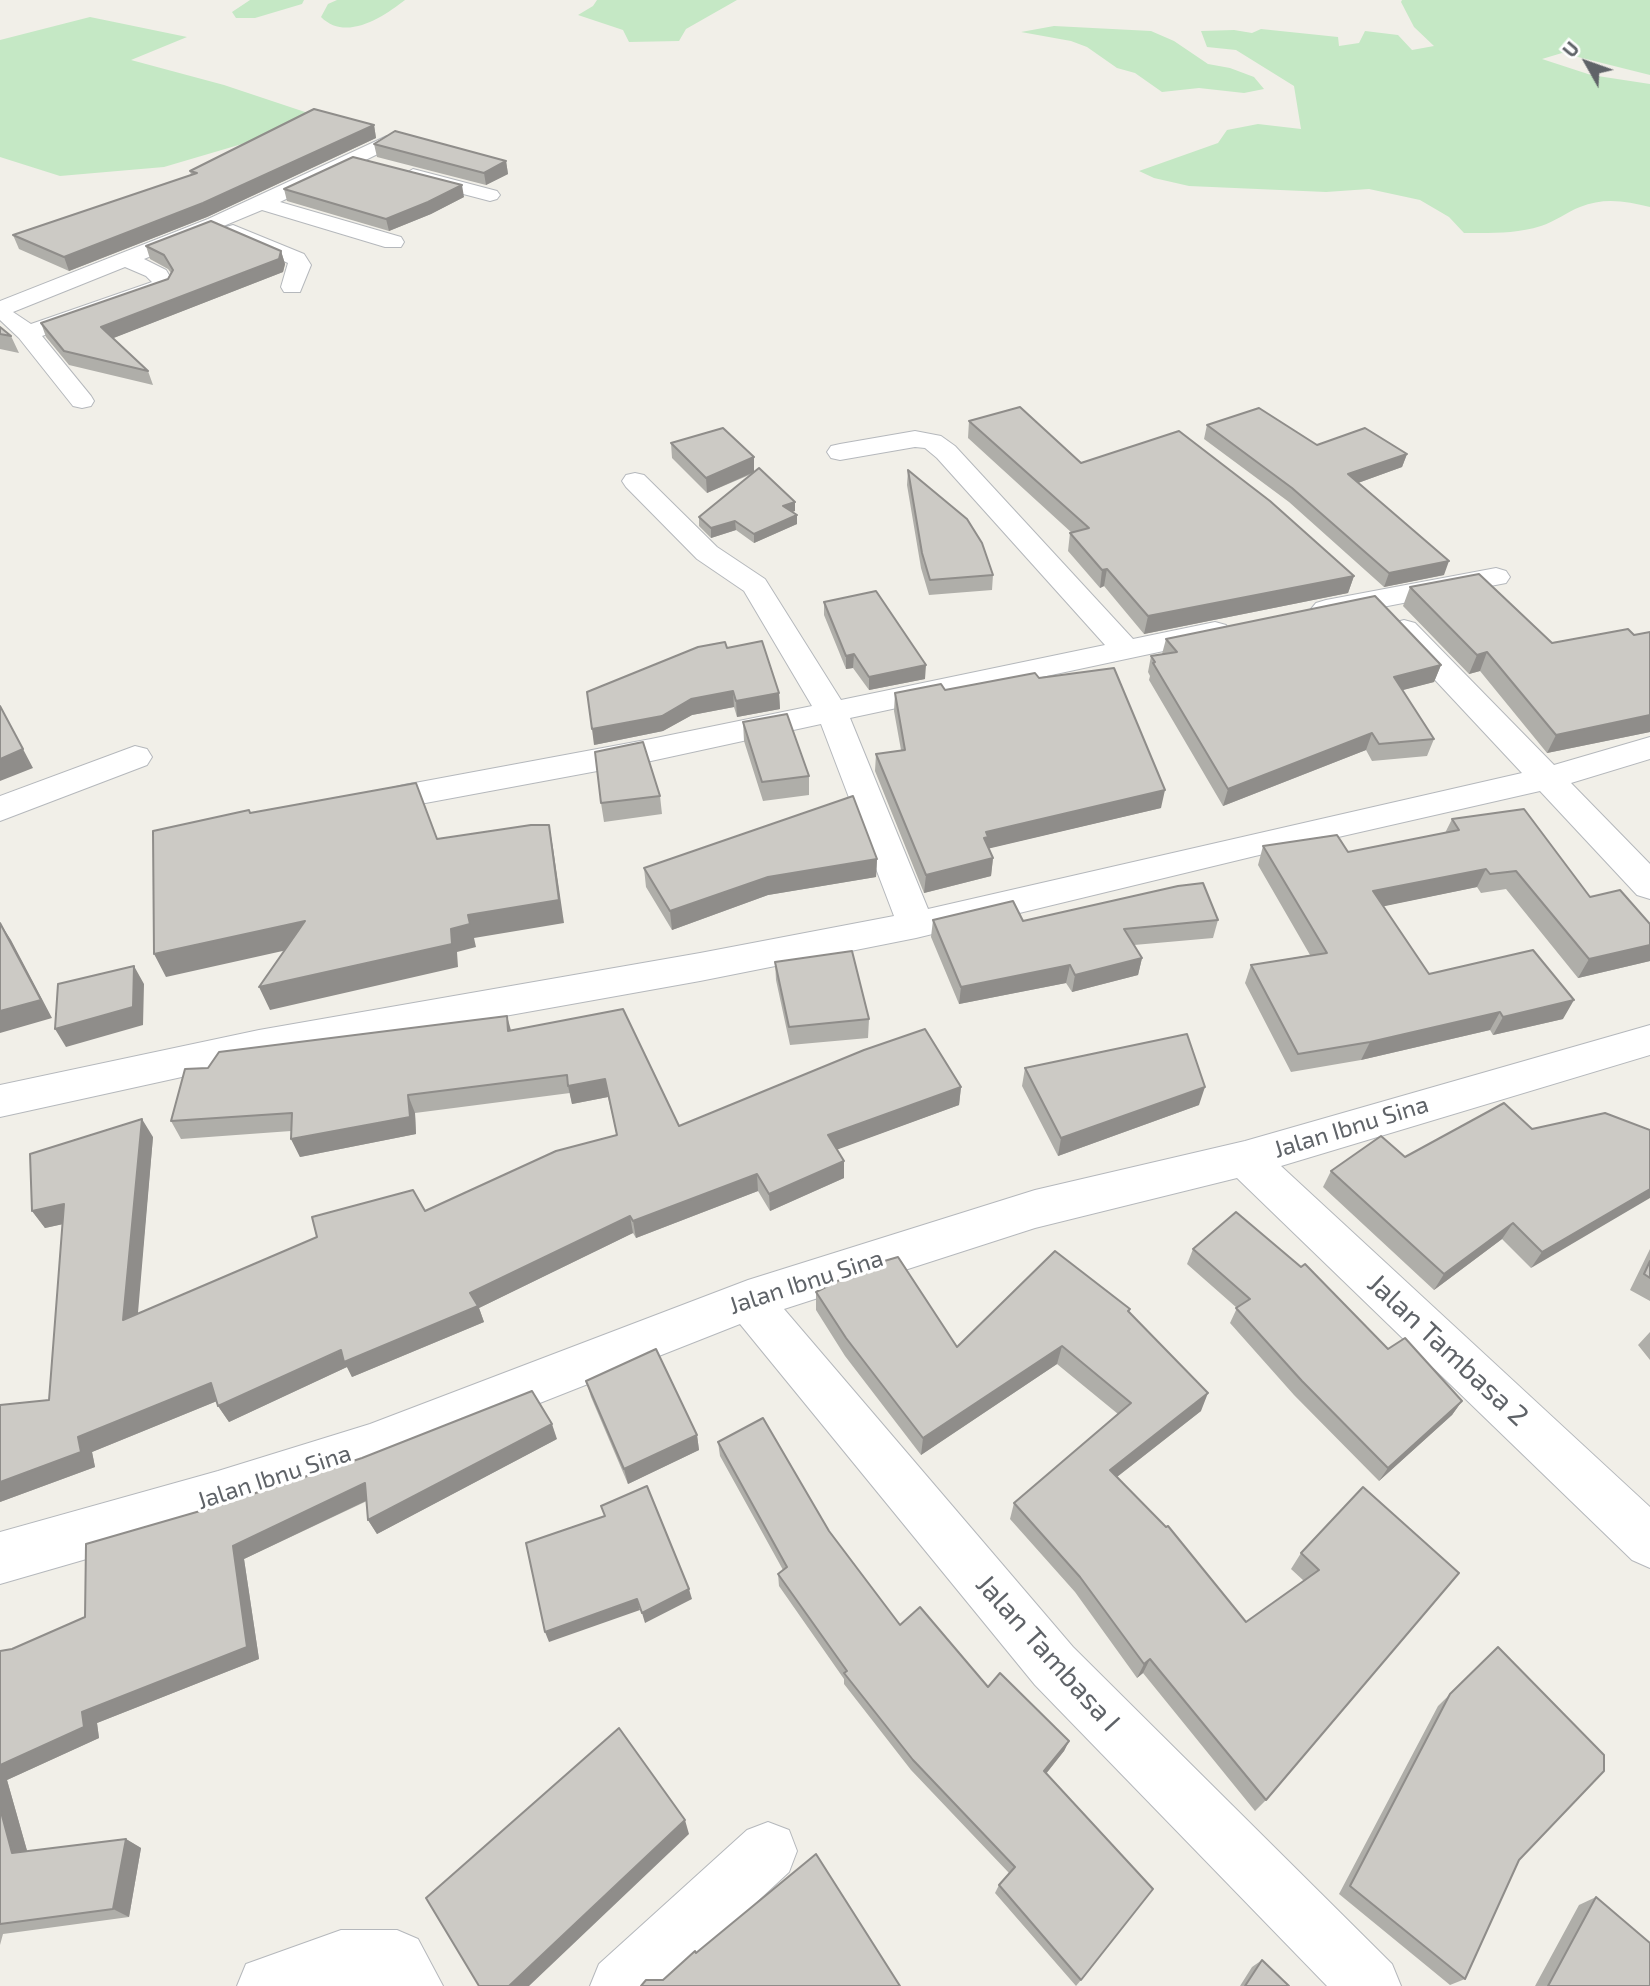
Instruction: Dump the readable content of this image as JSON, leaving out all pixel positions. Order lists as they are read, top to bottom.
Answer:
{
  "streets": {
    "street": ["Jalan Ibnu Sina", "Jalan Tambasa 2", "Jalan Tambasa I"]
  },
  "crossings": [
    ["Jalan Ibnu Sina", "Jalan Tambasa 2"],
    ["Jalan Ibnu Sina", "Jalan Tambasa I"]
  ],
  "north": "top left"
}
